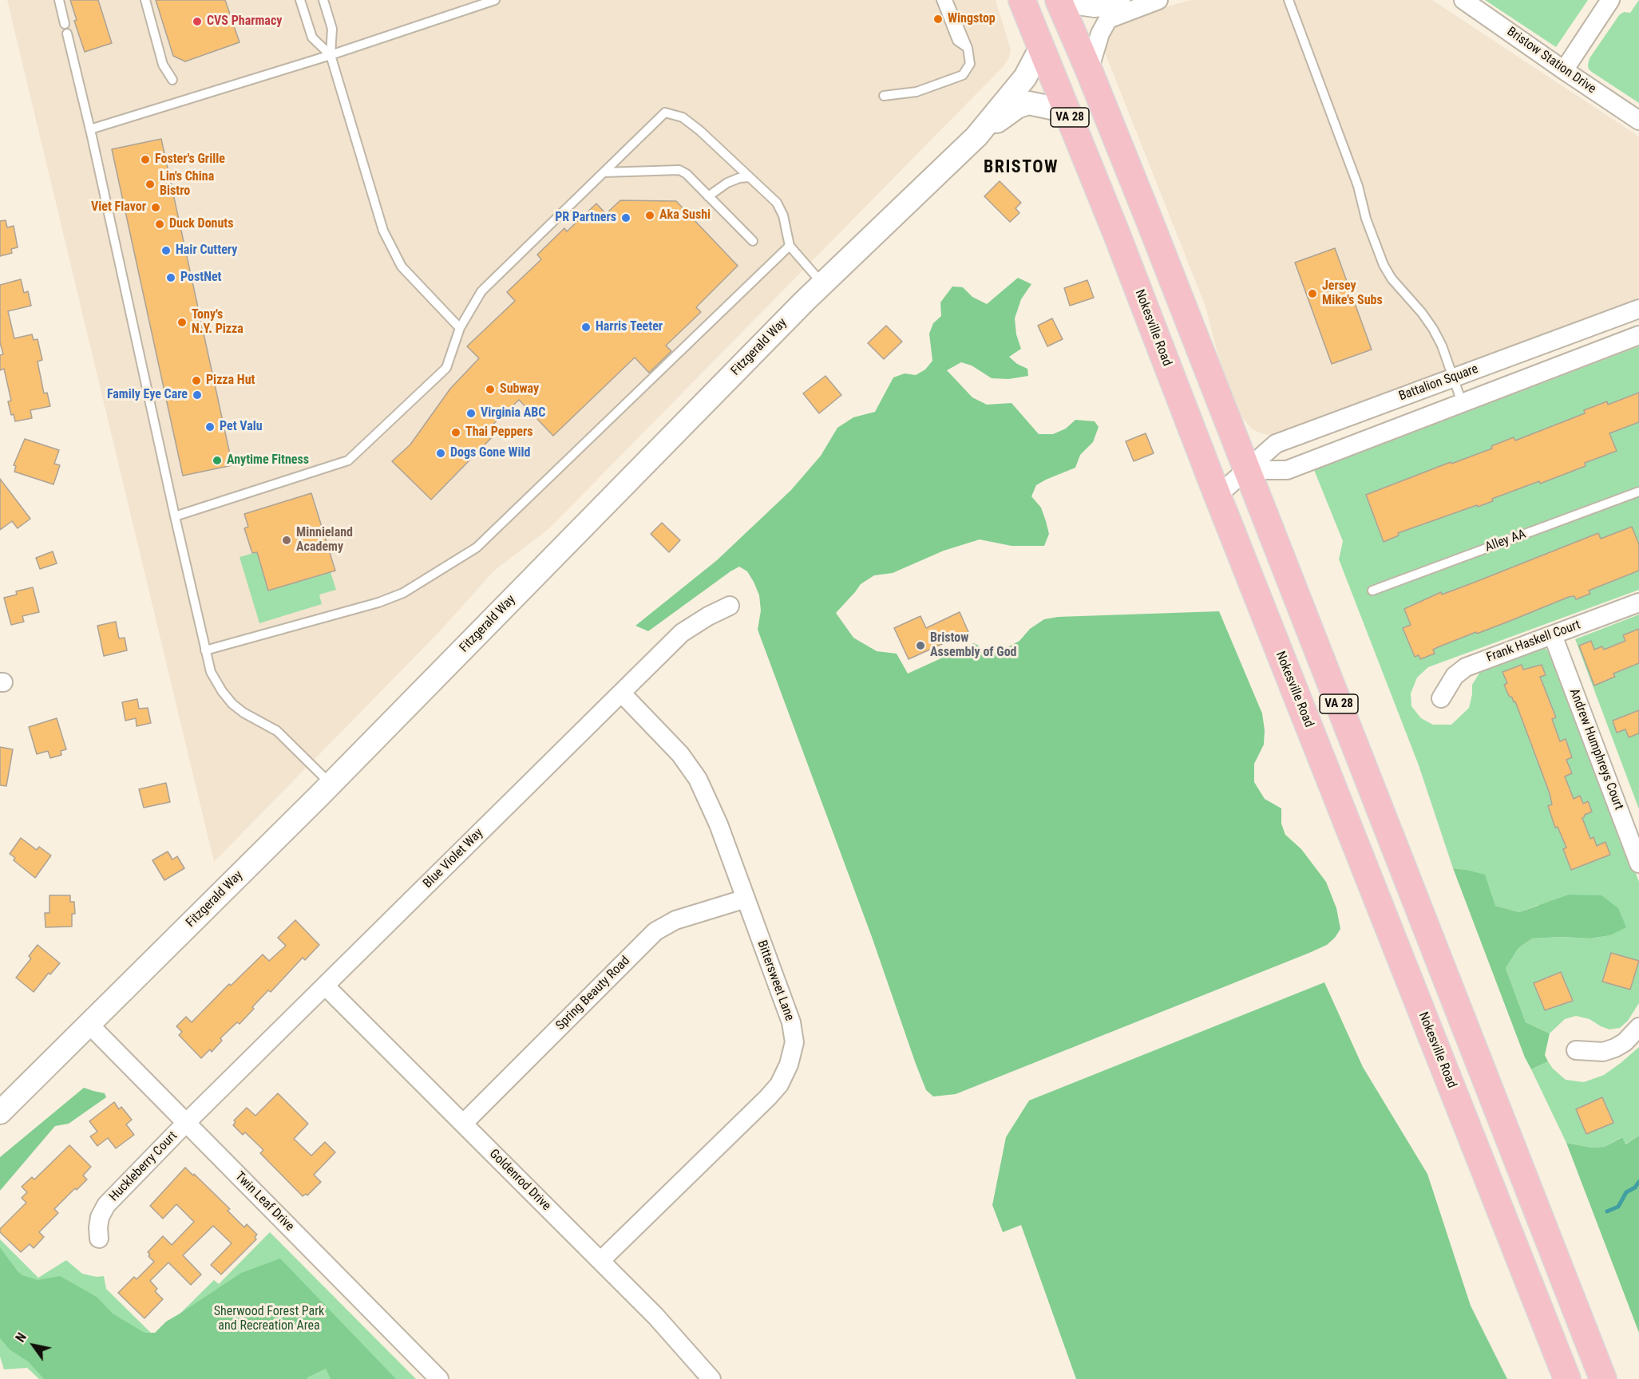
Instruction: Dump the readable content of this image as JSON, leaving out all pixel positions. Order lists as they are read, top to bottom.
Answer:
{
  "streets": {
    "highway": ["VA 28", "Nokesville Road"],
    "street": [
      "Bristow Station Drive",
      "Fitzgerald Way",
      "Battalion Square",
      "Frank Haskell Court",
      "Andrew Humphreys Court",
      "Blue Violet Way",
      "Bittersweet Lane",
      "Spring Beauty Road",
      "Huckleberry Court",
      "Goldenrod Drive",
      "Twin Leaf Drive"
    ],
    "lane": ["Alley AA"]
  },
  "crossings": [
    ["VA 28", "Battalion Square"],
    ["Nokesville Road", "Fitzgerald Way"],
    ["Nokesville Road", "Battalion Square"],
    ["Fitzgerald Way", "Twin Leaf Drive"],
    ["Frank Haskell Court", "Andrew Humphreys Court"],
    ["Blue Violet Way", "Bittersweet Lane"],
    ["Blue Violet Way", "Huckleberry Court"],
    ["Blue Violet Way", "Goldenrod Drive"],
    ["Blue Violet Way", "Twin Leaf Drive"],
    ["Bittersweet Lane", "Spring Beauty Road"],
    ["Bittersweet Lane", "Goldenrod Drive"],
    ["Spring Beauty Road", "Goldenrod Drive"],
    ["Huckleberry Court", "Twin Leaf Drive"]
  ],
  "districts": ["BRISTOW"],
  "parks": ["Sherwood Forest Park and Recreation Area"],
  "places": [
    "Wingstop",
    "CVS Pharmacy",
    "Foster's Grille",
    "Lin's China Bistro",
    "Viet Flavor",
    "Aka Sushi",
    "PR Partners",
    "Duck Donuts",
    "Hair Cuttery",
    "PostNet",
    "Jersey Mike's Subs",
    "Tony's N.Y. Pizza",
    "Harris Teeter",
    "Pizza Hut",
    "Subway",
    "Family Eye Care",
    "Virginia ABC",
    "Pet Valu",
    "Thai Peppers",
    "Dogs Gone Wild",
    "Anytime Fitness",
    "Minnieland Academy",
    "Bristow Assembly of God"
  ],
  "north": "top left"
}
